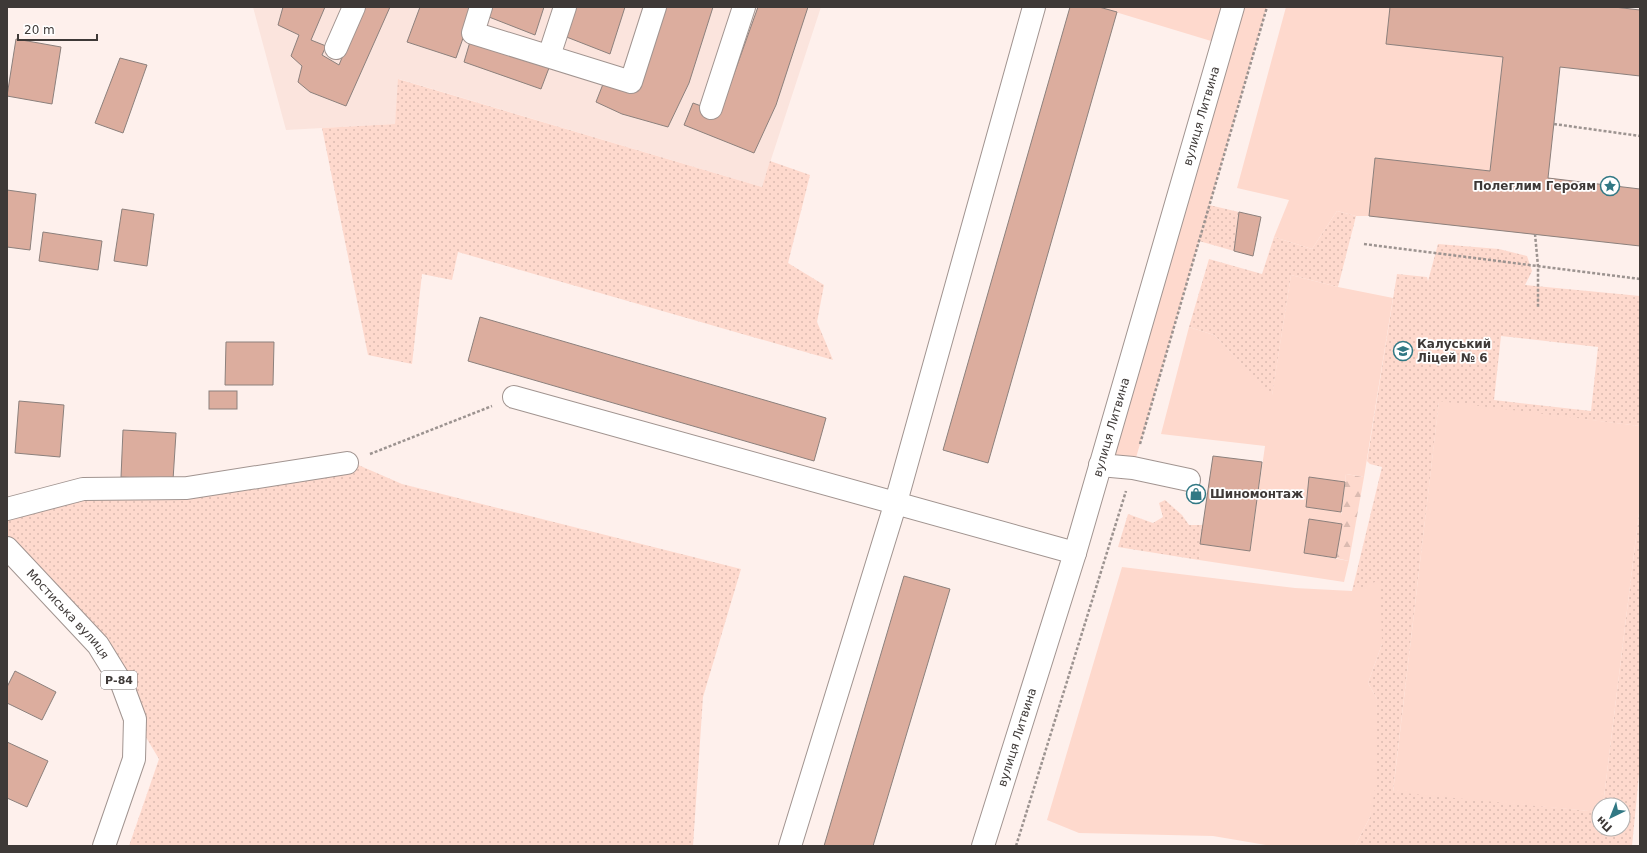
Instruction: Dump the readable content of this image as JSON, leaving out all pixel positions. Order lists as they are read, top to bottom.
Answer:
{
  "streets": {
    "street": ["вулиця Литвина", "Мостиська вулиця", "Р-84"]
  },
  "places": {
    "place": ["Полеглим Героям"],
    "school or university": ["Калуський Ліцей № 6"],
    "shop": ["Шиномонтаж"]
  },
  "scale_bar": "20 m",
  "north": "bottom left"
}
